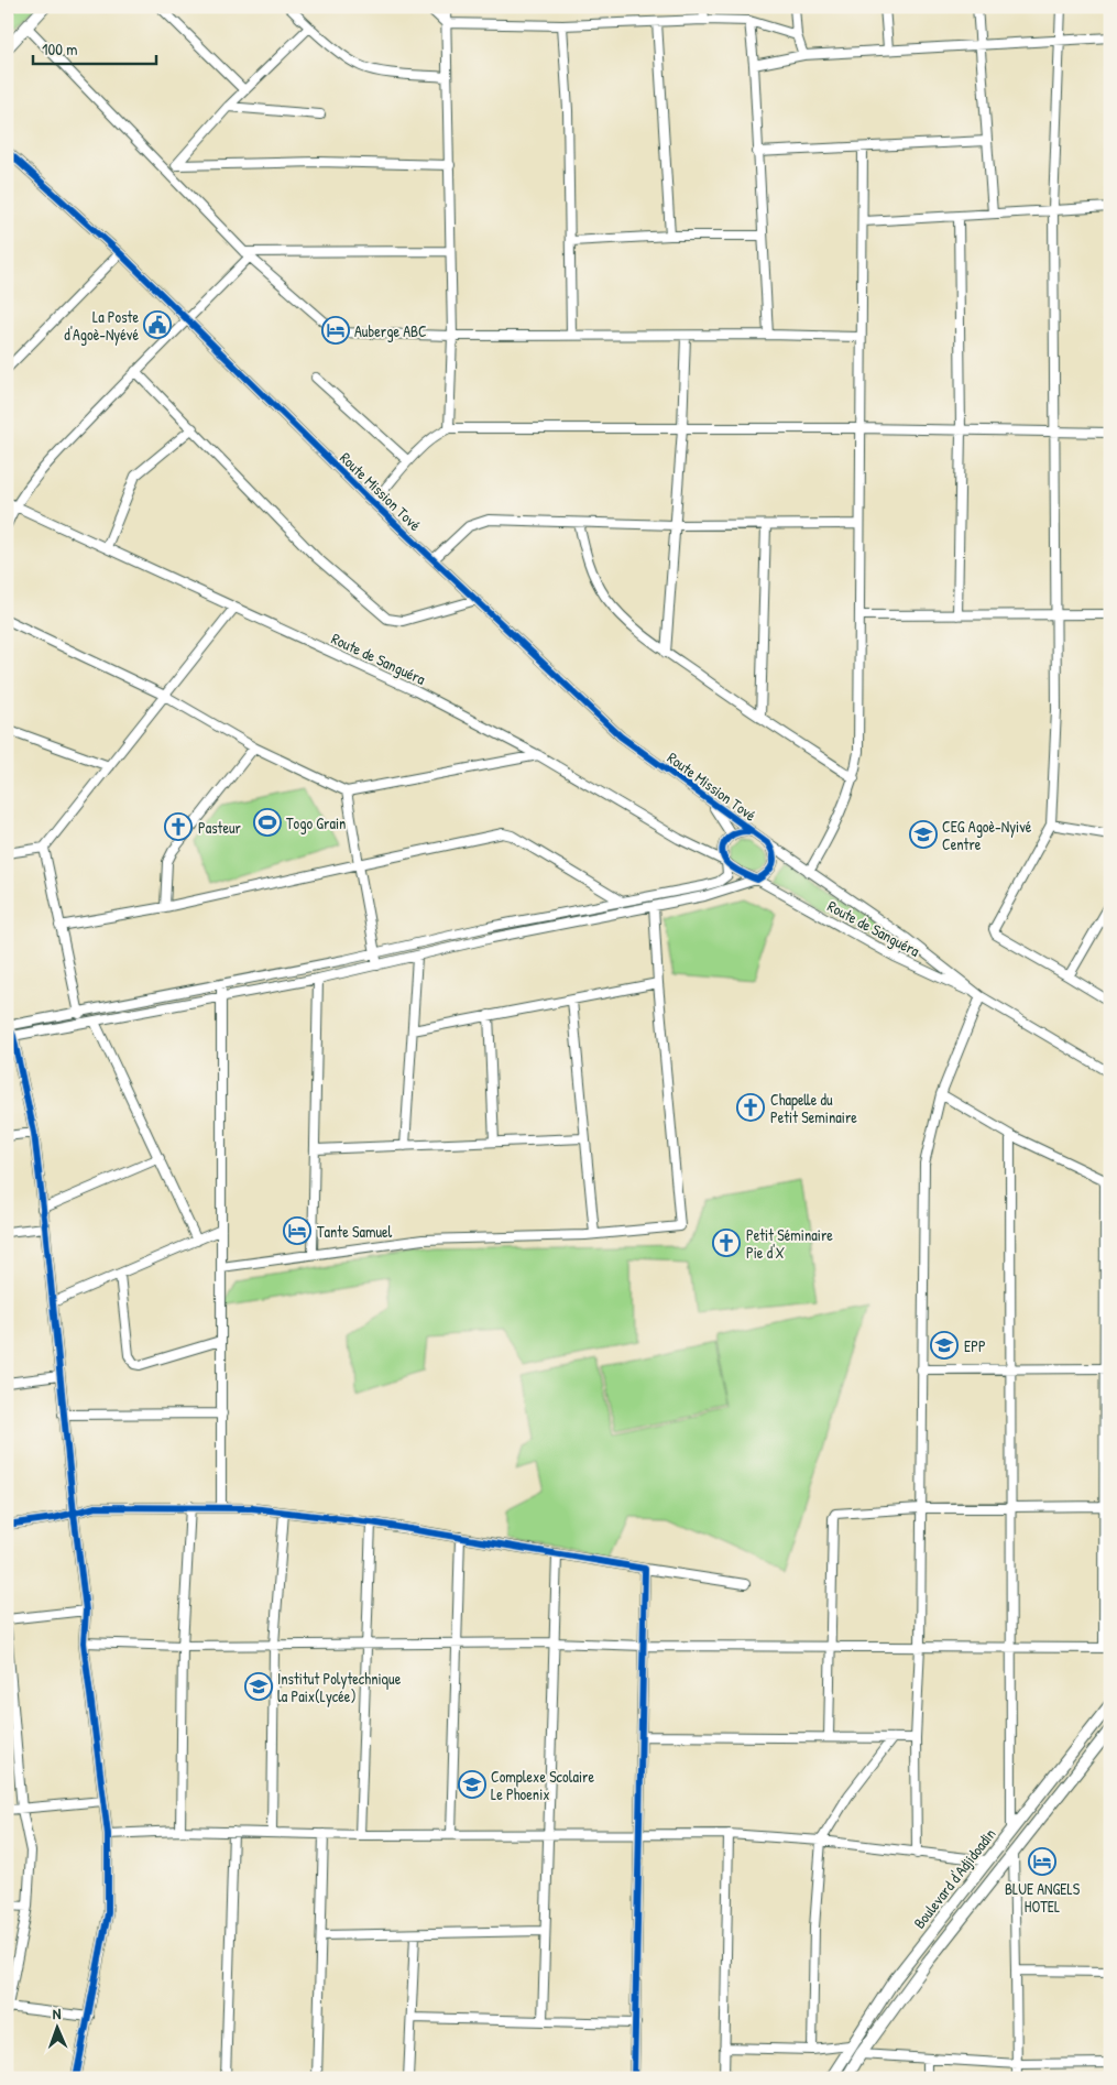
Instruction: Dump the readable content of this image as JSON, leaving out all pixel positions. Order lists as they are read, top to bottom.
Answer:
{
  "streets": {
    "main road": ["Boulevard d'Adjidoadin"],
    "street": ["Route Mission Tové", "Route de Sanguéra"]
  },
  "places": {
    "public building": ["La Poste d'Agoè-Nyévé"],
    "hotel": ["Auberge ABC", "Tante Samuel", "BLUE ANGELS HOTEL"],
    "sports": ["Togo Grain"],
    "church": ["Pasteur", "Chapelle du Petit Seminaire", "Petit Séminaire Pie d'X"],
    "school or university": [
      "CEG Agoè-Nyivé Centre",
      "EPP",
      "Institut Polytechnique la Paix(Lycée)",
      "Complexe Scolaire Le Phoenix"
    ]
  },
  "scale_bar": "100 m",
  "north": "top"
}
